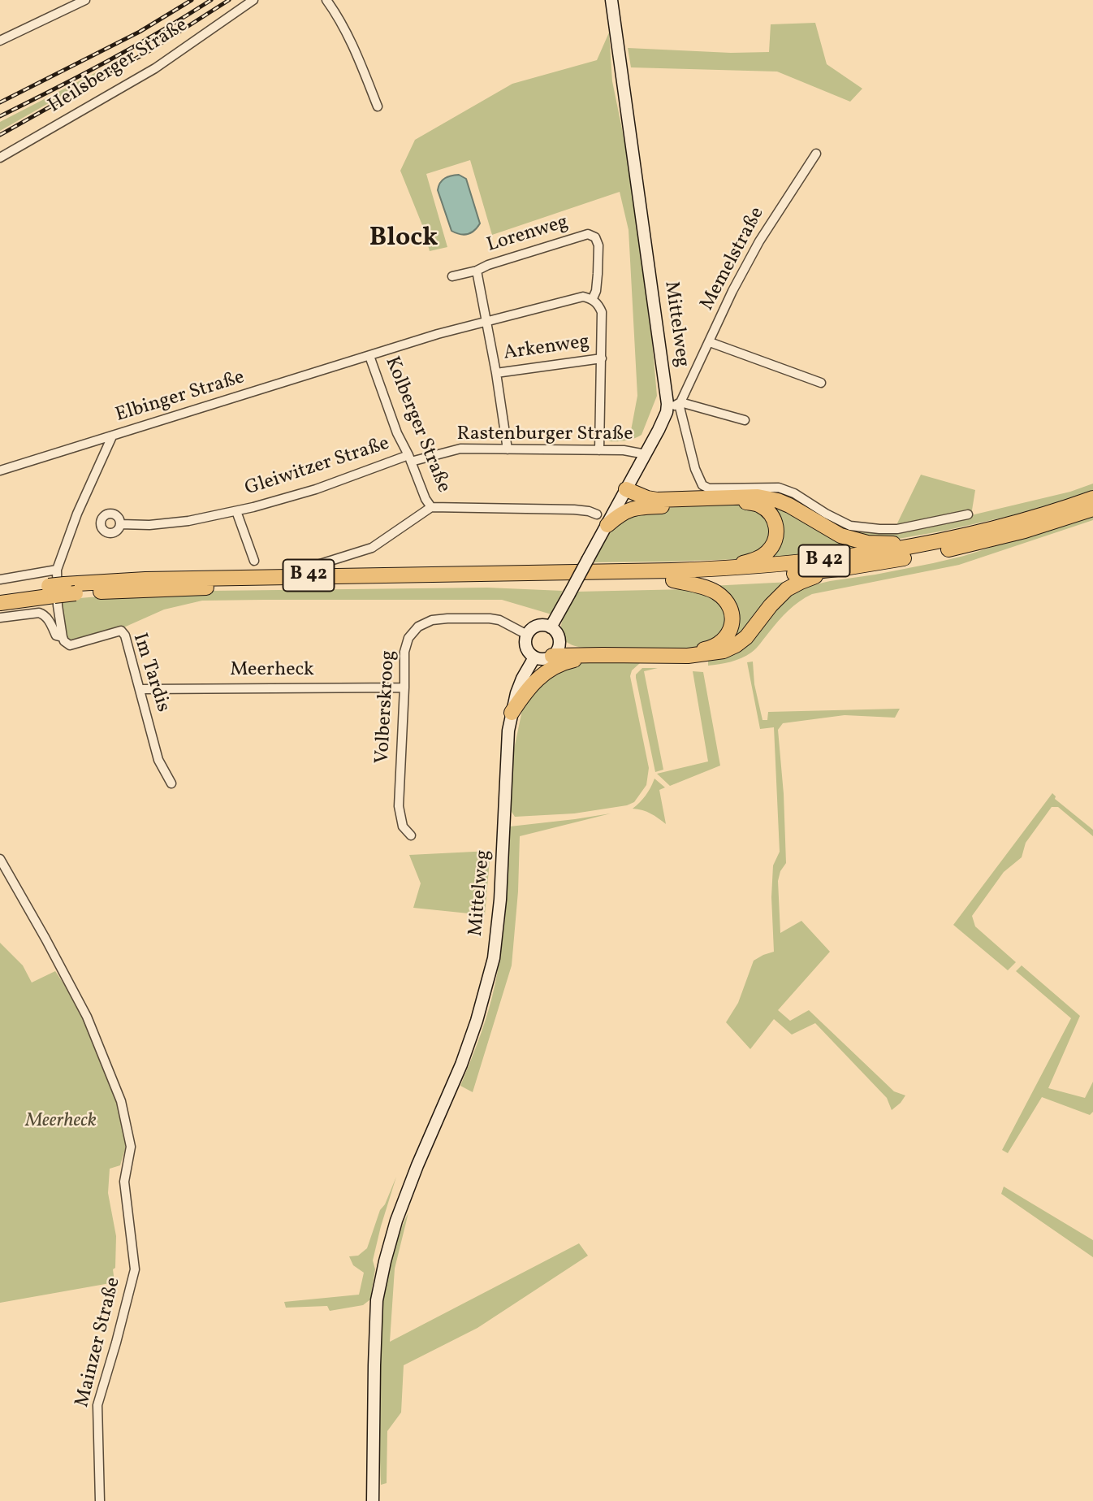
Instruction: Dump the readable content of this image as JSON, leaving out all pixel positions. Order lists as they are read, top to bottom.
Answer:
{
  "streets": {
    "highway": ["B 42"],
    "main road": ["Mittelweg"],
    "street": [
      "Heilsberger Straße",
      "Lorenweg",
      "Memelstraße",
      "Arkenweg",
      "Elbinger Straße",
      "Kolberger Straße",
      "Rastenburger Straße",
      "Gleiwitzer Straße",
      "Meerheck",
      "Im Tardis",
      "Volberskroog",
      "Mainzer Straße"
    ]
  },
  "crossings": [
    ["Lorenweg", "Arkenweg"],
    ["Lorenweg", "Elbinger Straße"],
    ["Lorenweg", "Rastenburger Straße"],
    ["Mittelweg", "Rastenburger Straße"],
    ["Mittelweg", "Volberskroog"],
    ["Elbinger Straße", "Kolberger Straße"],
    ["Kolberger Straße", "Rastenburger Straße"],
    ["Kolberger Straße", "Gleiwitzer Straße"],
    ["Rastenburger Straße", "Gleiwitzer Straße"],
    ["Meerheck", "Im Tardis"],
    ["Meerheck", "Volberskroog"]
  ],
  "districts": ["Block"],
  "parks": ["Meerheck"]
}
